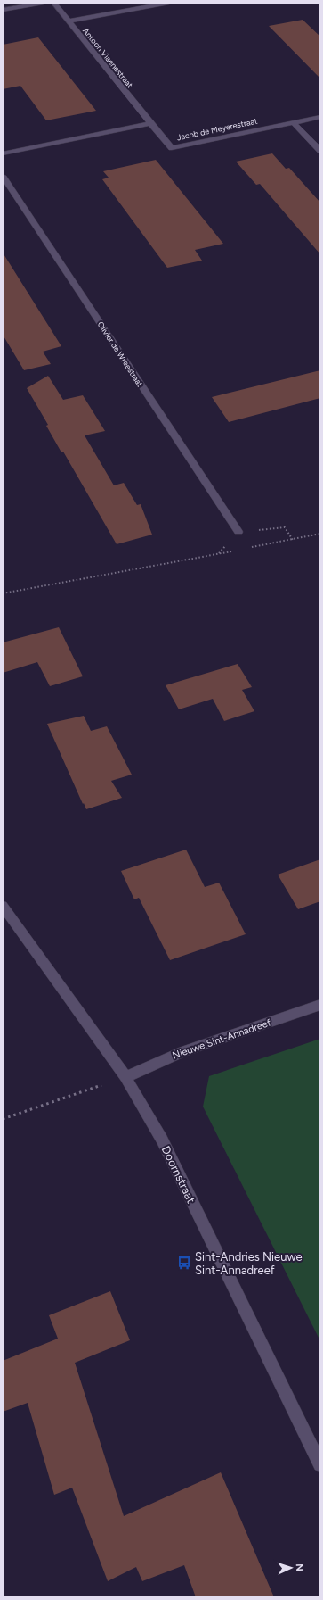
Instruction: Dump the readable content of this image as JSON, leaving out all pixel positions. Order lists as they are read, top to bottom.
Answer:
{
  "streets": {
    "street": [
      "Antoon Viaenestraat",
      "Jacob de Meyerestraat",
      "Olivier de Wreestraat",
      "Nieuwe Sint-Annadreef",
      "Doornstraat"
    ]
  },
  "crossings": [
    ["Antoon Viaenestraat", "Jacob de Meyerestraat"],
    ["Nieuwe Sint-Annadreef", "Doornstraat"]
  ],
  "places": {
    "bus stop": ["Sint-Andries Nieuwe Sint-Annadreef"]
  },
  "north": "right"
}
